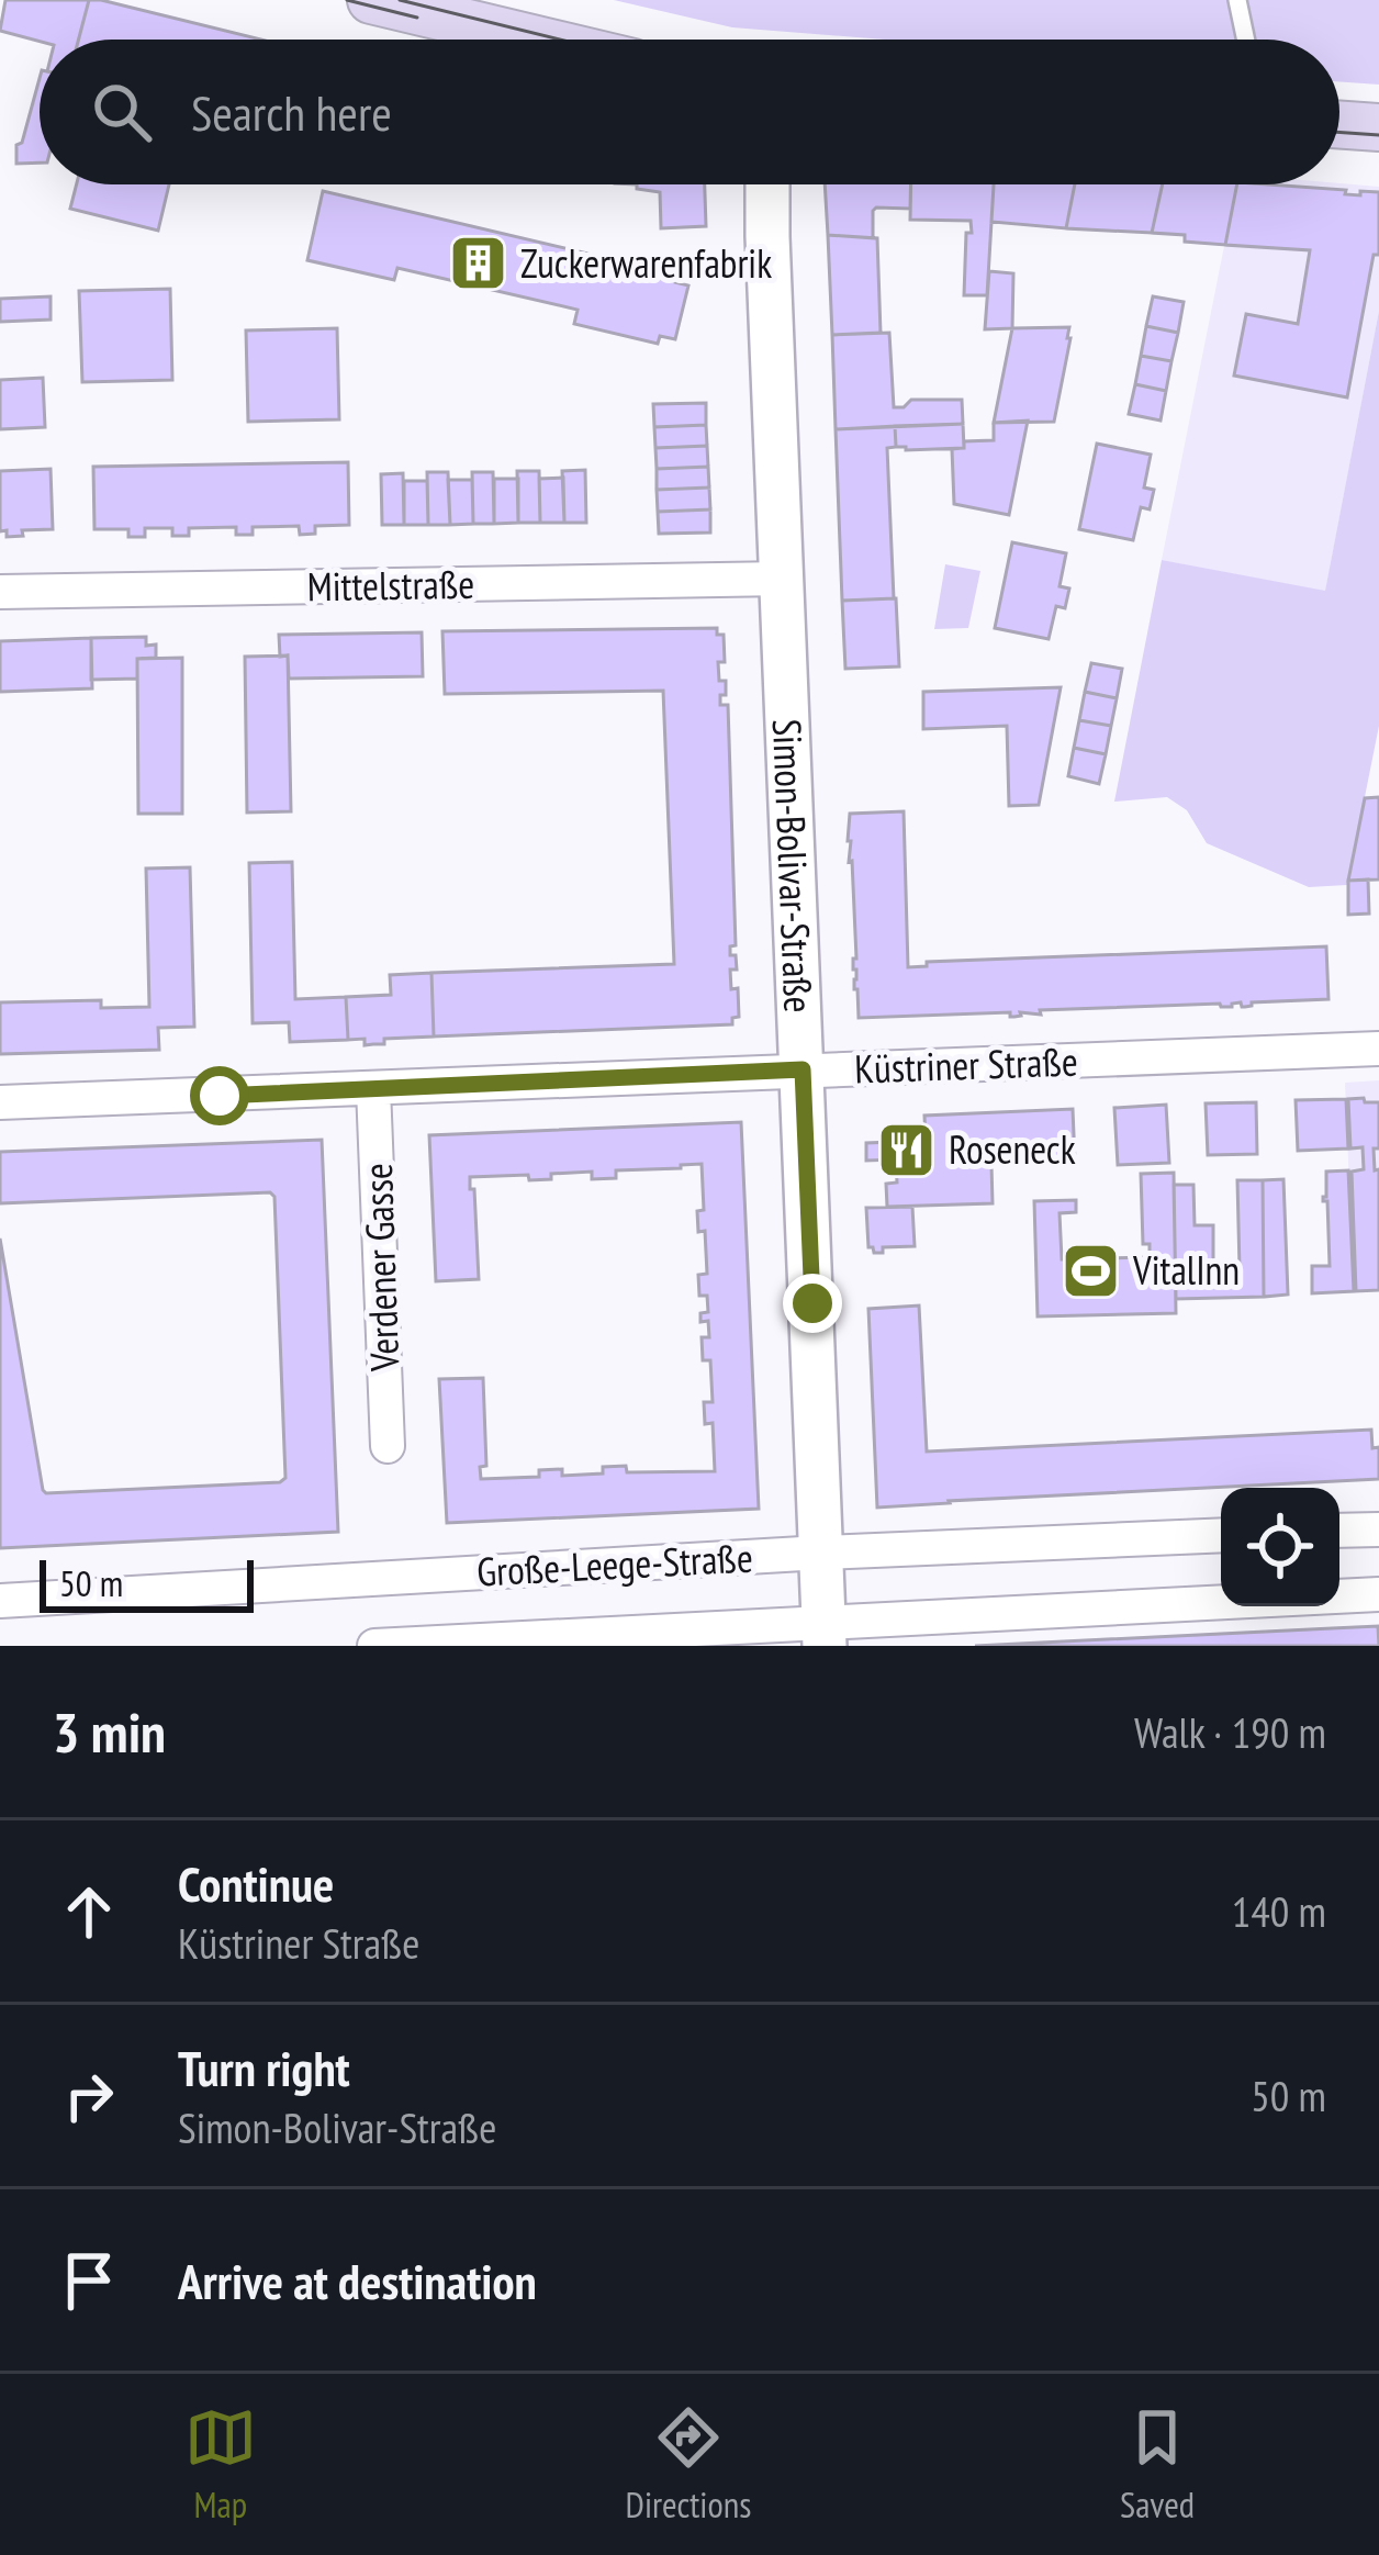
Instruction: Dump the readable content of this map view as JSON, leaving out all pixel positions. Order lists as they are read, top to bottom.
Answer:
{
  "streets": {
    "street": [
      "Mittelstraße",
      "Simon-Bolivar-Straße",
      "Küstriner Straße",
      "Verdener Gasse",
      "Große-Leege-Straße"
    ]
  },
  "crossings": [
    ["Mittelstraße", "Simon-Bolivar-Straße"],
    ["Simon-Bolivar-Straße", "Küstriner Straße"],
    ["Simon-Bolivar-Straße", "Große-Leege-Straße"],
    ["Küstriner Straße", "Verdener Gasse"]
  ],
  "places": {
    "building": ["Zuckerwarenfabrik"],
    "restaurant": ["Roseneck"],
    "sports": ["VitalInn"]
  },
  "scale_bar": "50 m",
  "page": {
    "search": "Search here",
    "scale": "50 m",
    "heading": ["3 min", "Walk · 190 m"],
    "list": [
      ["Continue", "Küstriner Straße", "140 m"],
      ["Turn right", "Simon-Bolivar-Straße", "50 m"],
      "Arrive at destination"
    ],
    "nav": ["Map", "Directions", "Saved"]
  }
}
